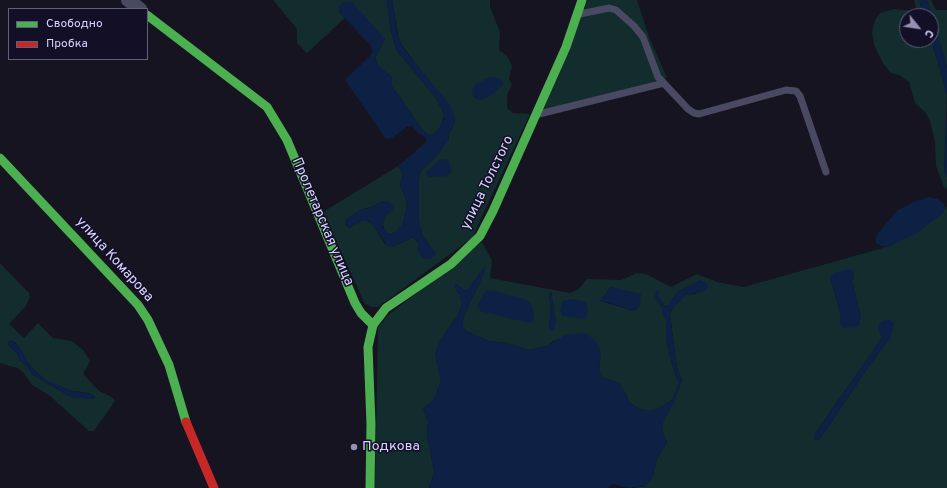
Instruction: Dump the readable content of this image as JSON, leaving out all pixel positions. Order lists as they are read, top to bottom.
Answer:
{
  "streets": {
    "street": ["улица Толстого", "Пролетарская улица", "улица Комарова"]
  },
  "crossings": [
    ["улица Толстого", "Пролетарская улица"]
  ],
  "places": ["Подкова"],
  "legend": ["Свободно", "Пробка"],
  "north": "bottom right"
}
